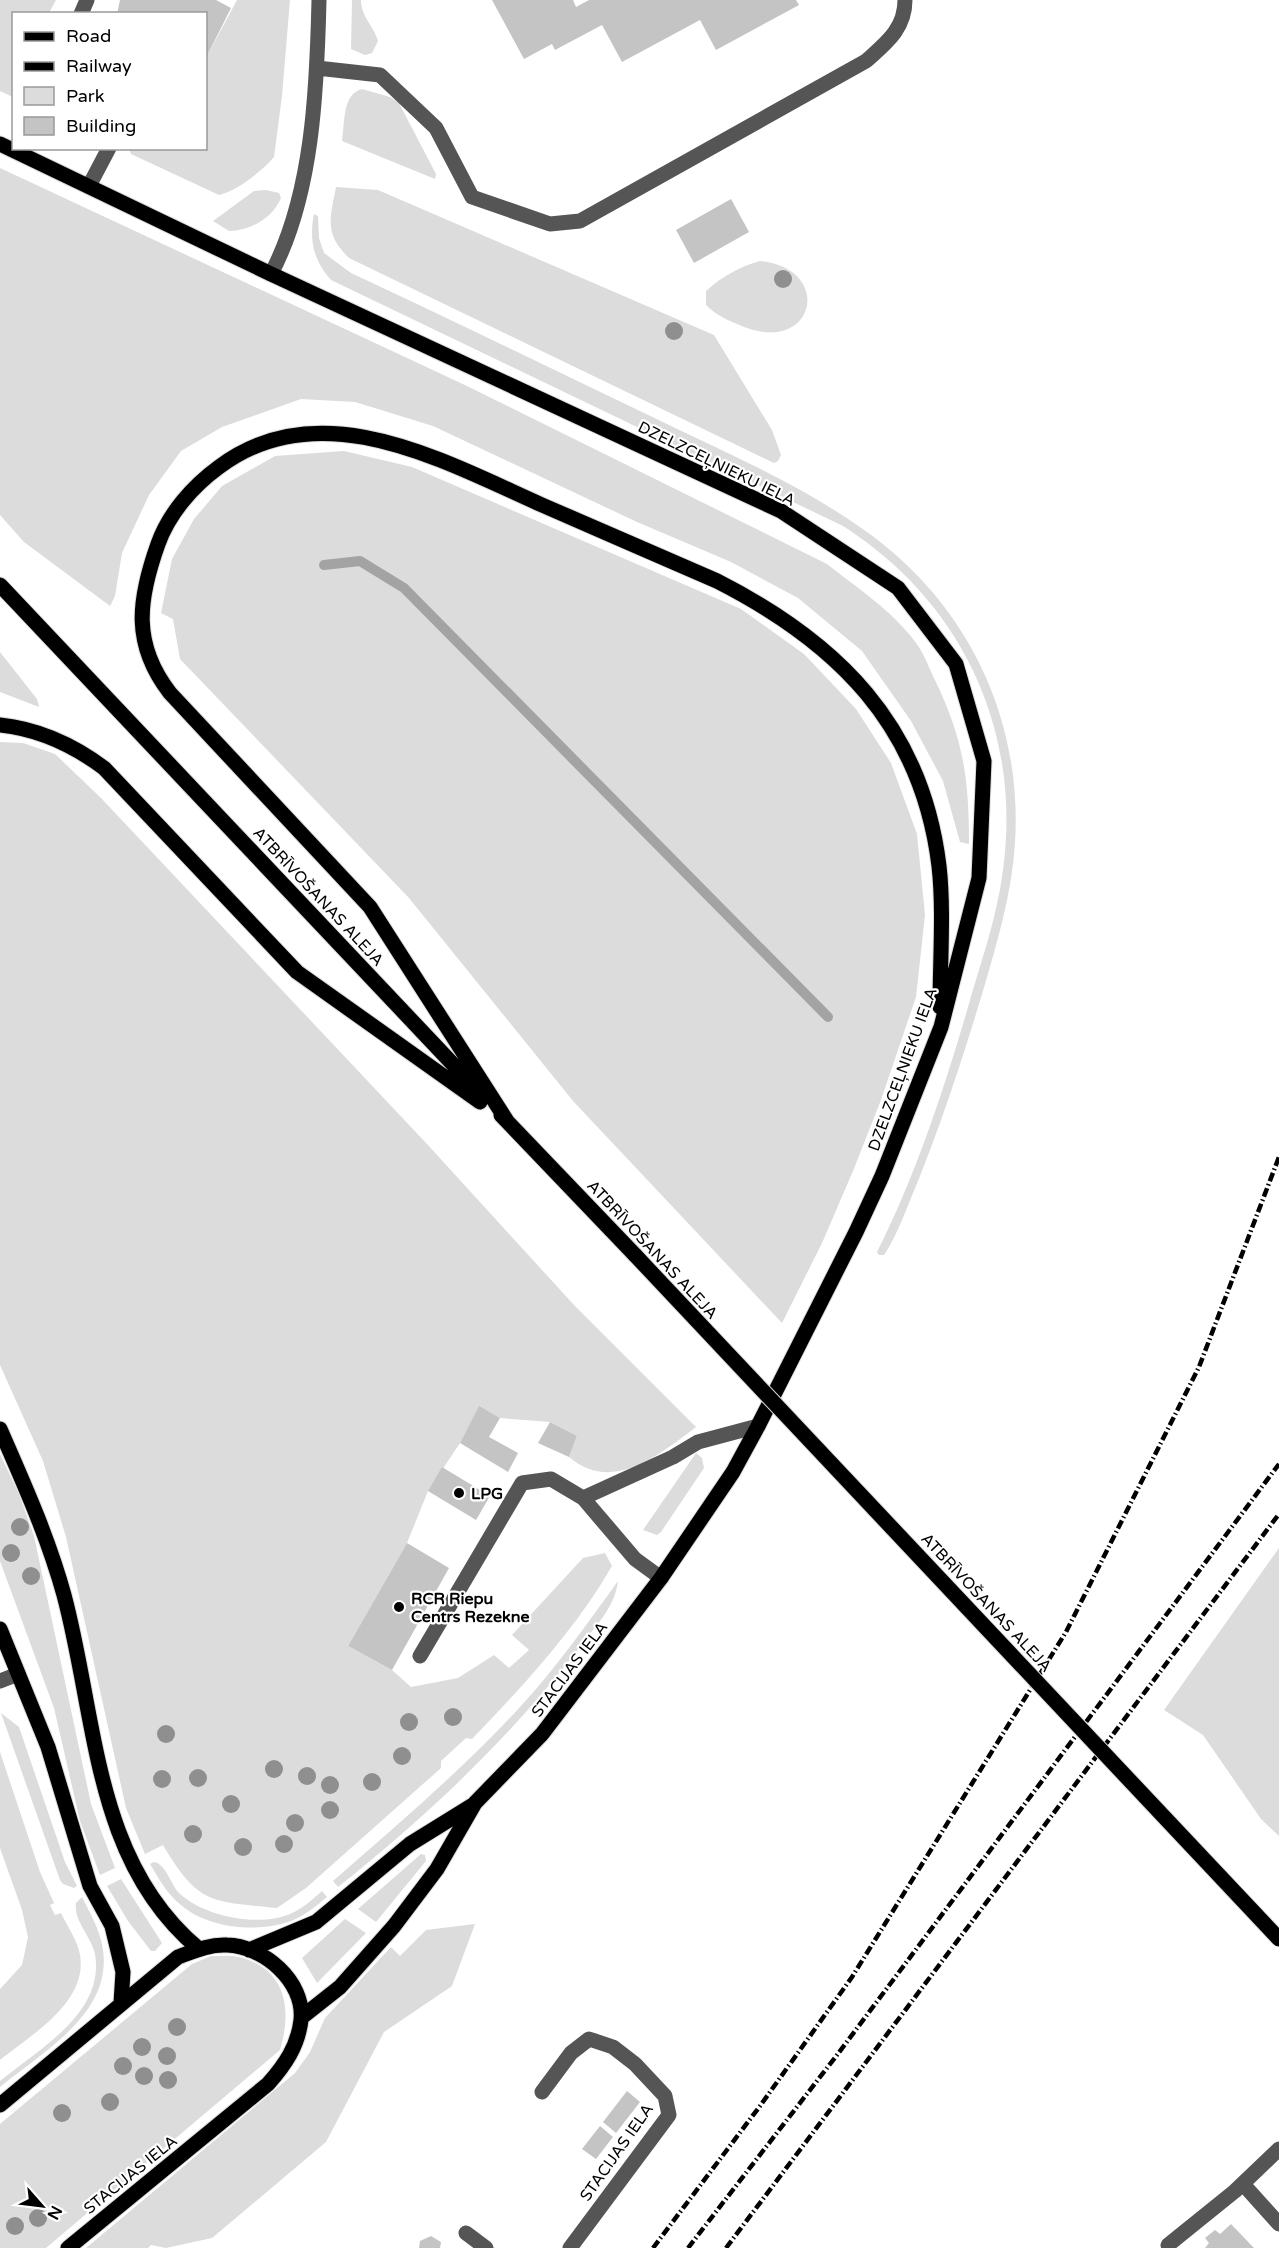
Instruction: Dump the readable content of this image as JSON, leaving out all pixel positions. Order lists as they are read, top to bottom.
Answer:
{
  "streets": {
    "main road": ["DZELZCEĻNIEKU IELA", "ATBRĪVOŠANAS ALEJA", "STACIJAS IELA"]
  },
  "crossings": [
    ["DZELZCEĻNIEKU IELA", "STACIJAS IELA"]
  ],
  "places": ["LPG", "RCR Riepu Centrs Rezekne"],
  "legend": [
    "Road",
    "Railway",
    "Park",
    "Building"
  ],
  "north": "bottom right"
}
